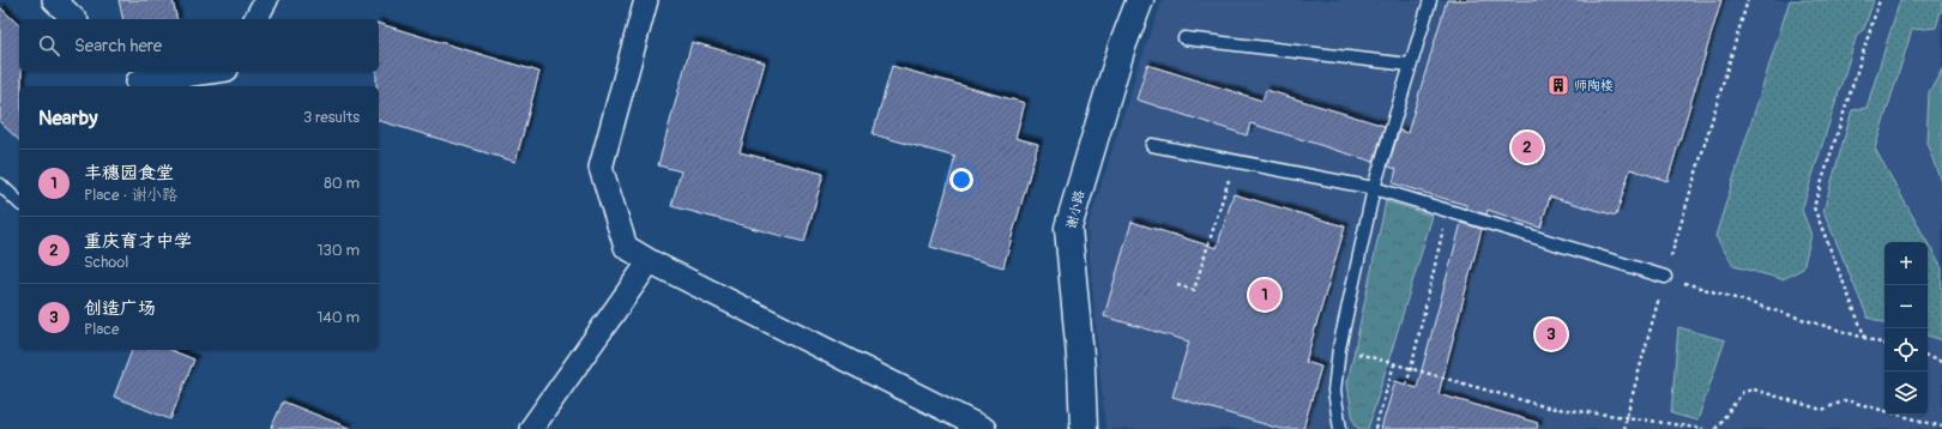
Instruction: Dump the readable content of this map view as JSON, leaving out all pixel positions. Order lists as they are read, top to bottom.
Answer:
{
  "streets": {
    "street": ["谢小路"]
  },
  "places": {
    "building": ["师陶楼"]
  },
  "page": {
    "search": "Search here",
    "heading": ["Nearby", "3 results"],
    "pins": ["2", "1", "3"],
    "list": [
      {
        "mark": "1",
        "name": "丰穗园食堂",
        "note": "Place · 谢小路",
        "value": "80 m"
      },
      {
        "mark": "2",
        "name": "重庆育才中学",
        "note": "School",
        "value": "130 m"
      },
      {
        "mark": "3",
        "name": "创造广场",
        "note": "Place",
        "value": "140 m"
      }
    ],
    "map_buttons": ["+", "−"]
  }
}
